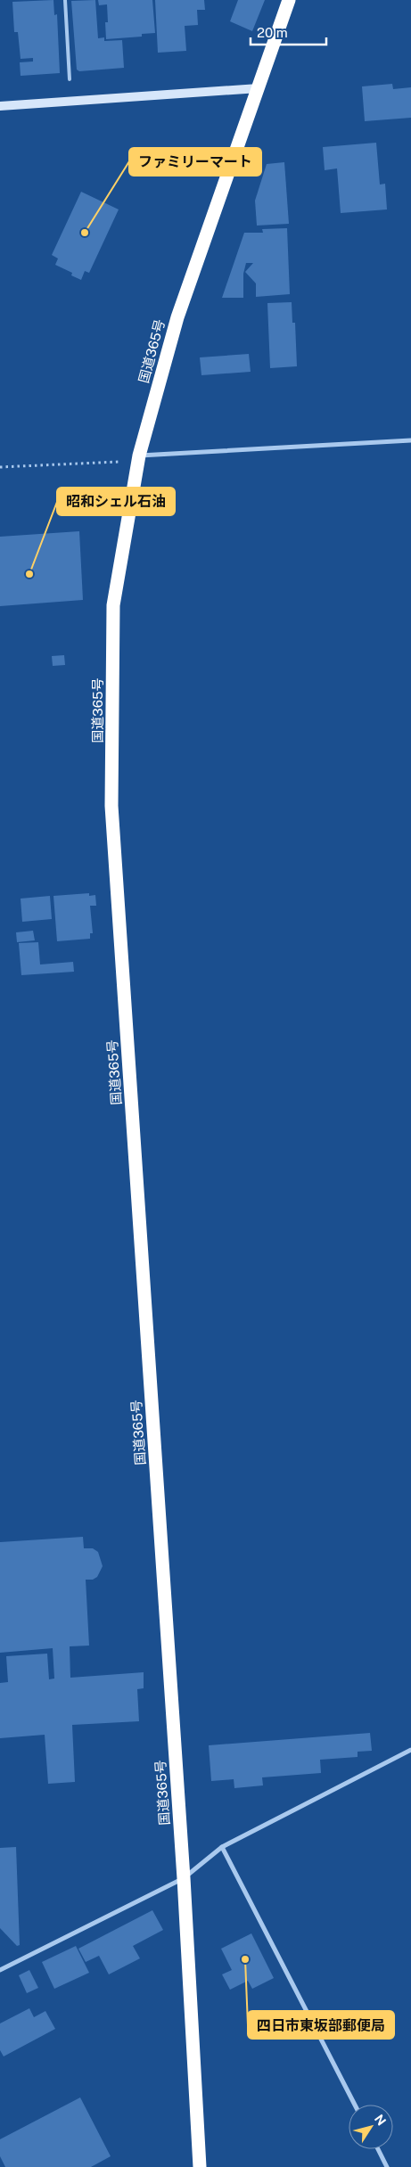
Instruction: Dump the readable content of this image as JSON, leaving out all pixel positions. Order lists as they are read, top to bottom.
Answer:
{
  "streets": {
    "highway": ["国道365号"]
  },
  "places": ["ファミリーマート", "昭和シェル石油", "四日市東坂部郵便局"],
  "scale_bar": "20 m",
  "north": "top right"
}
